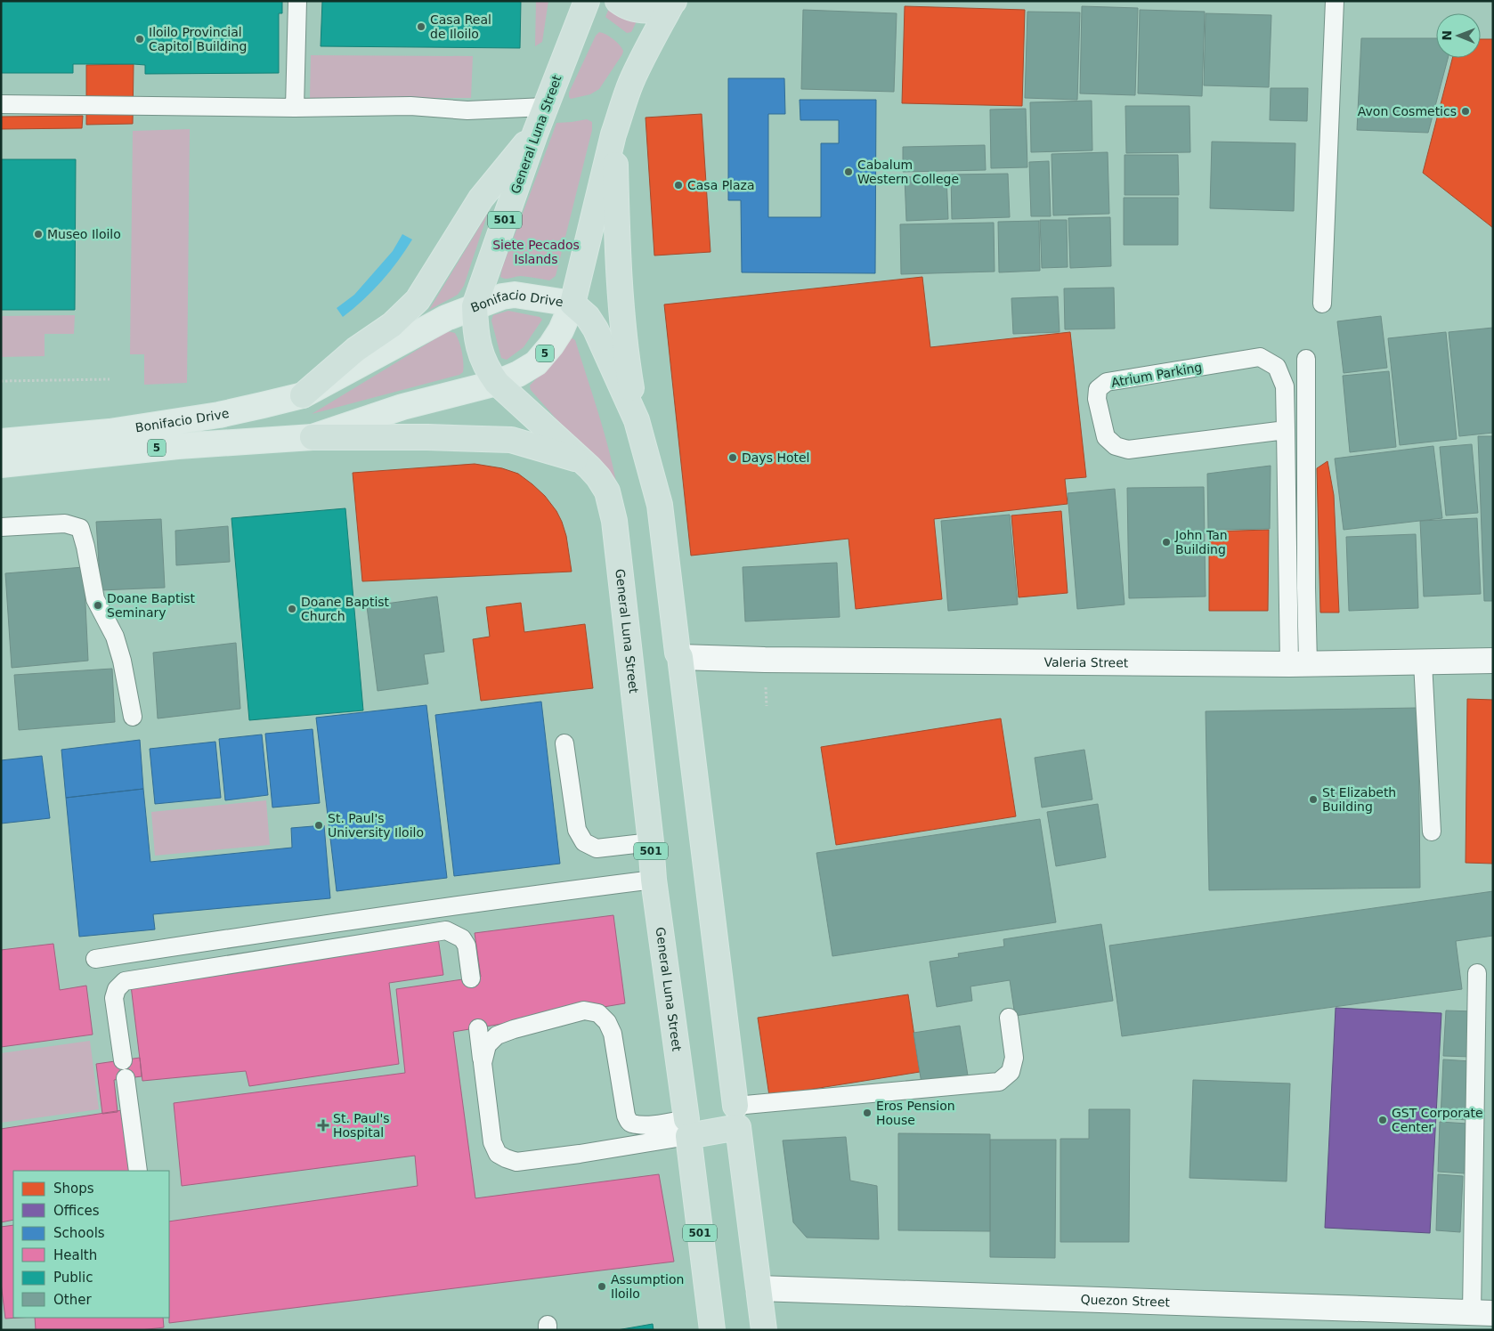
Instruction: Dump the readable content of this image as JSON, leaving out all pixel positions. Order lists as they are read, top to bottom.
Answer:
{
  "streets": {
    "highway": ["General Luna Street", "501"],
    "main road": ["Bonifacio Drive", "5"],
    "street": ["Valeria Street", "Quezon Street"],
    "lane": ["Atrium Parking"]
  },
  "crossings": [
    ["General Luna Street", "Bonifacio Drive"],
    ["Atrium Parking", "Valeria Street"]
  ],
  "parks": ["Siete Pecados Islands"],
  "places": {
    "other": [
      "Casa Real de Iloilo",
      "Iloilo Provincial Capitol Building",
      "Avon Cosmetics",
      "Cabalum Western College",
      "Casa Plaza",
      "Museo Iloilo",
      "Days Hotel",
      "John Tan Building",
      "Doane Baptist Seminary",
      "Doane Baptist Church",
      "St Elizabeth Building",
      "St. Paul's University Iloilo",
      "Eros Pension House",
      "GST Corporate Center",
      "Assumption Iloilo"
    ],
    "health": ["St. Paul's Hospital"]
  },
  "legend": [
    "Shops",
    "Offices",
    "Schools",
    "Health",
    "Public",
    "Other"
  ],
  "north": "left"
}
